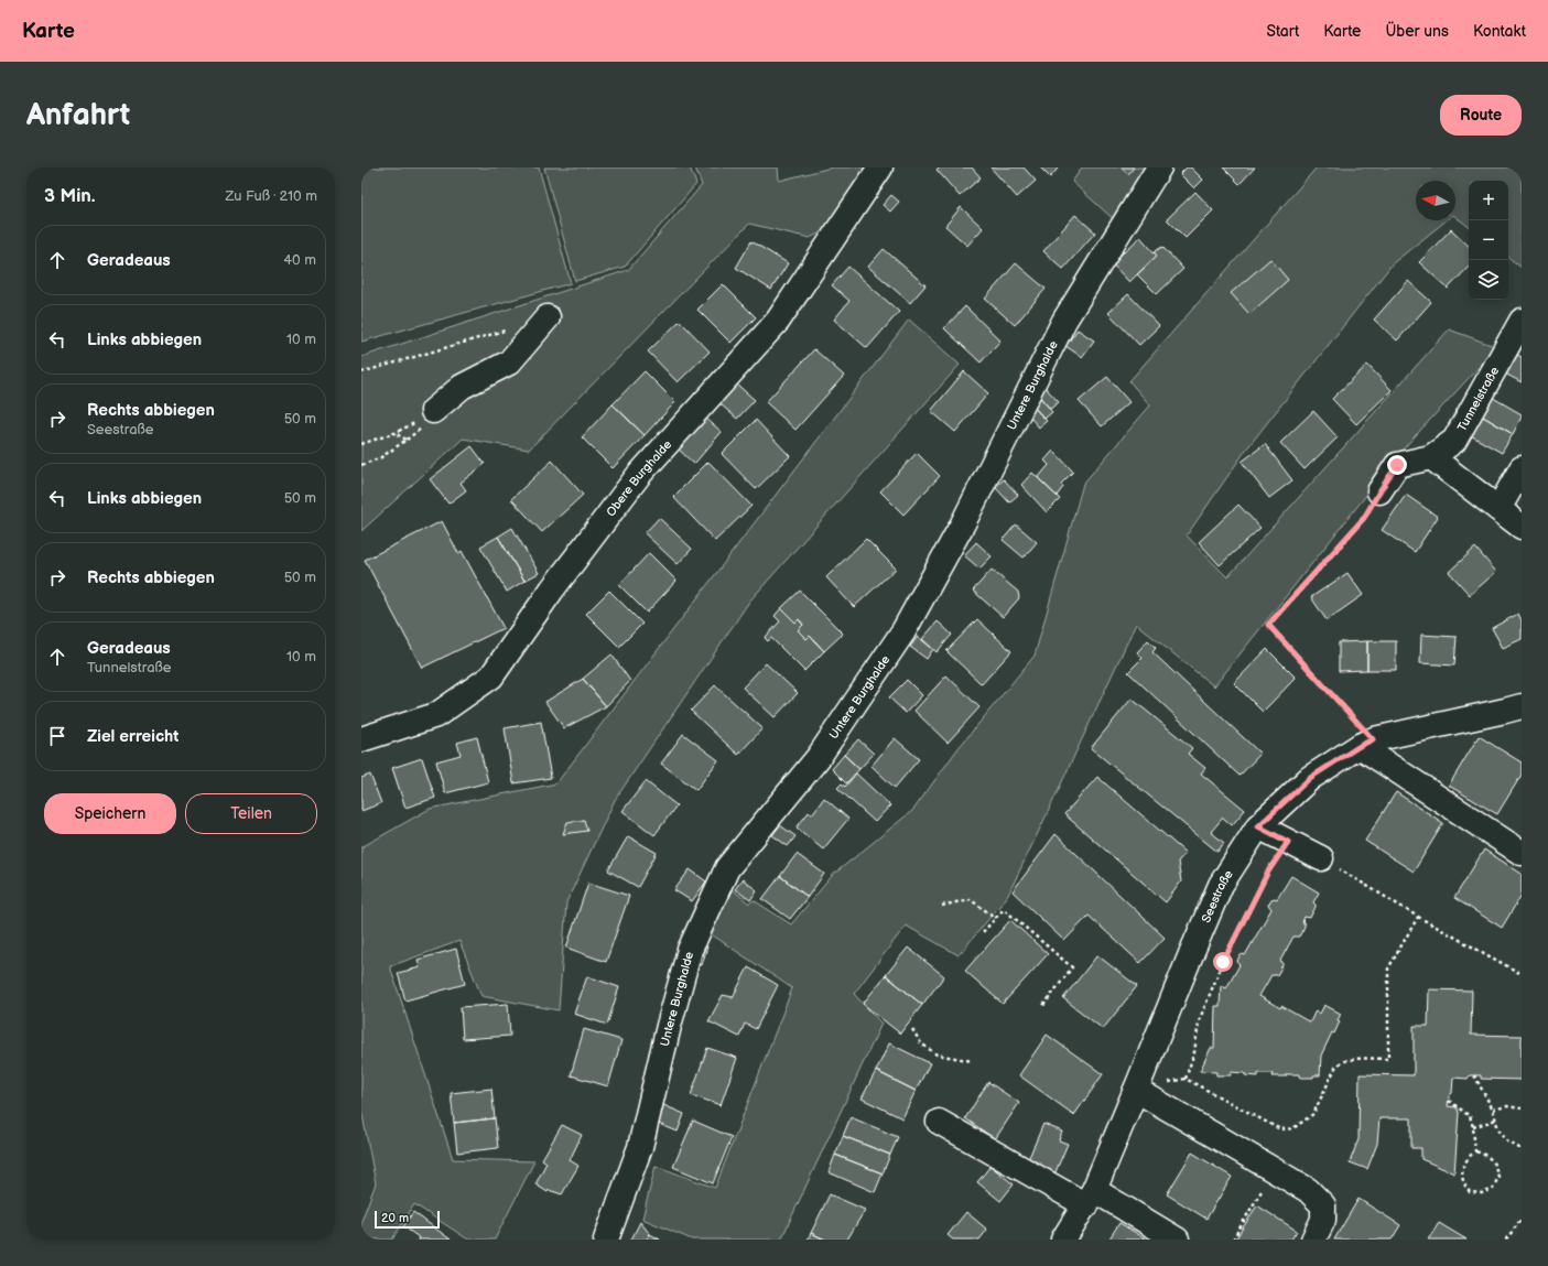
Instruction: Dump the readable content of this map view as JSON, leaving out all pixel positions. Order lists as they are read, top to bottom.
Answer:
{
  "streets": {
    "street": [
      "Untere Burghalde",
      "Tunnelstraße",
      "Obere Burghalde",
      "Seestraße"
    ]
  },
  "scale_bar": "20 m",
  "north": "left",
  "page": {
    "header": "Karte",
    "nav": [
      "Start",
      "Karte",
      "Über uns",
      "Kontakt"
    ],
    "buttons": [
      "Route",
      ["Speichern", "Teilen"]
    ],
    "title": "Anfahrt",
    "heading": ["3 Min.", "Zu Fuß · 210 m"],
    "map_buttons": ["+", "−"],
    "list": [
      ["Geradeaus", "40 m"],
      ["Links abbiegen", "10 m"],
      ["Rechts abbiegen", "Seestraße", "50 m"],
      ["Links abbiegen", "50 m"],
      ["Rechts abbiegen", "50 m"],
      ["Geradeaus", "Tunnelstraße", "10 m"],
      "Ziel erreicht"
    ],
    "scale": "20 m"
  }
}
